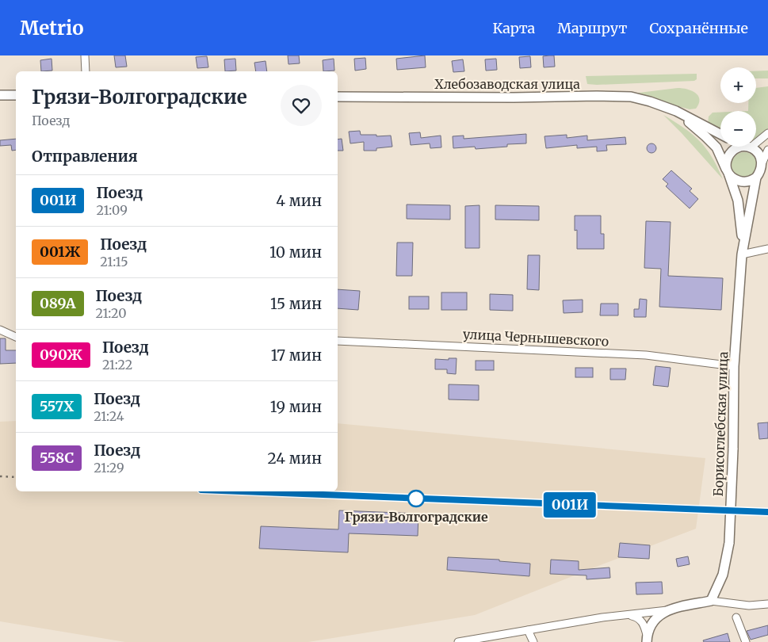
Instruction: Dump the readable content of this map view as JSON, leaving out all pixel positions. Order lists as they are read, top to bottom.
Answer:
{
  "streets": {
    "street": ["Хлебозаводская улица", "улица Чернышевского", "Борисоглебская улица"]
  },
  "crossings": [
    ["улица Чернышевского", "Борисоглебская улица"]
  ],
  "places": ["Грязи-Волгоградские"],
  "page": {
    "header": "Metrio",
    "nav": ["Карта", "Маршрут", "Сохранённые"],
    "on_map": "001И",
    "map_buttons": ["+", "−"],
    "heading": [
      ["Грязи-Волгоградские", "Поезд"],
      "Отправления"
    ],
    "list": [
      {
        "mark": "001И",
        "name": "Поезд",
        "note": "21:09",
        "value": "4 мин"
      },
      {
        "mark": "001Ж",
        "name": "Поезд",
        "note": "21:15",
        "value": "10 мин"
      },
      {
        "mark": "089А",
        "name": "Поезд",
        "note": "21:20",
        "value": "15 мин"
      },
      {
        "mark": "090Ж",
        "name": "Поезд",
        "note": "21:22",
        "value": "17 мин"
      },
      {
        "mark": "557Х",
        "name": "Поезд",
        "note": "21:24",
        "value": "19 мин"
      },
      {
        "mark": "558С",
        "name": "Поезд",
        "note": "21:29",
        "value": "24 мин"
      }
    ]
  }
}
